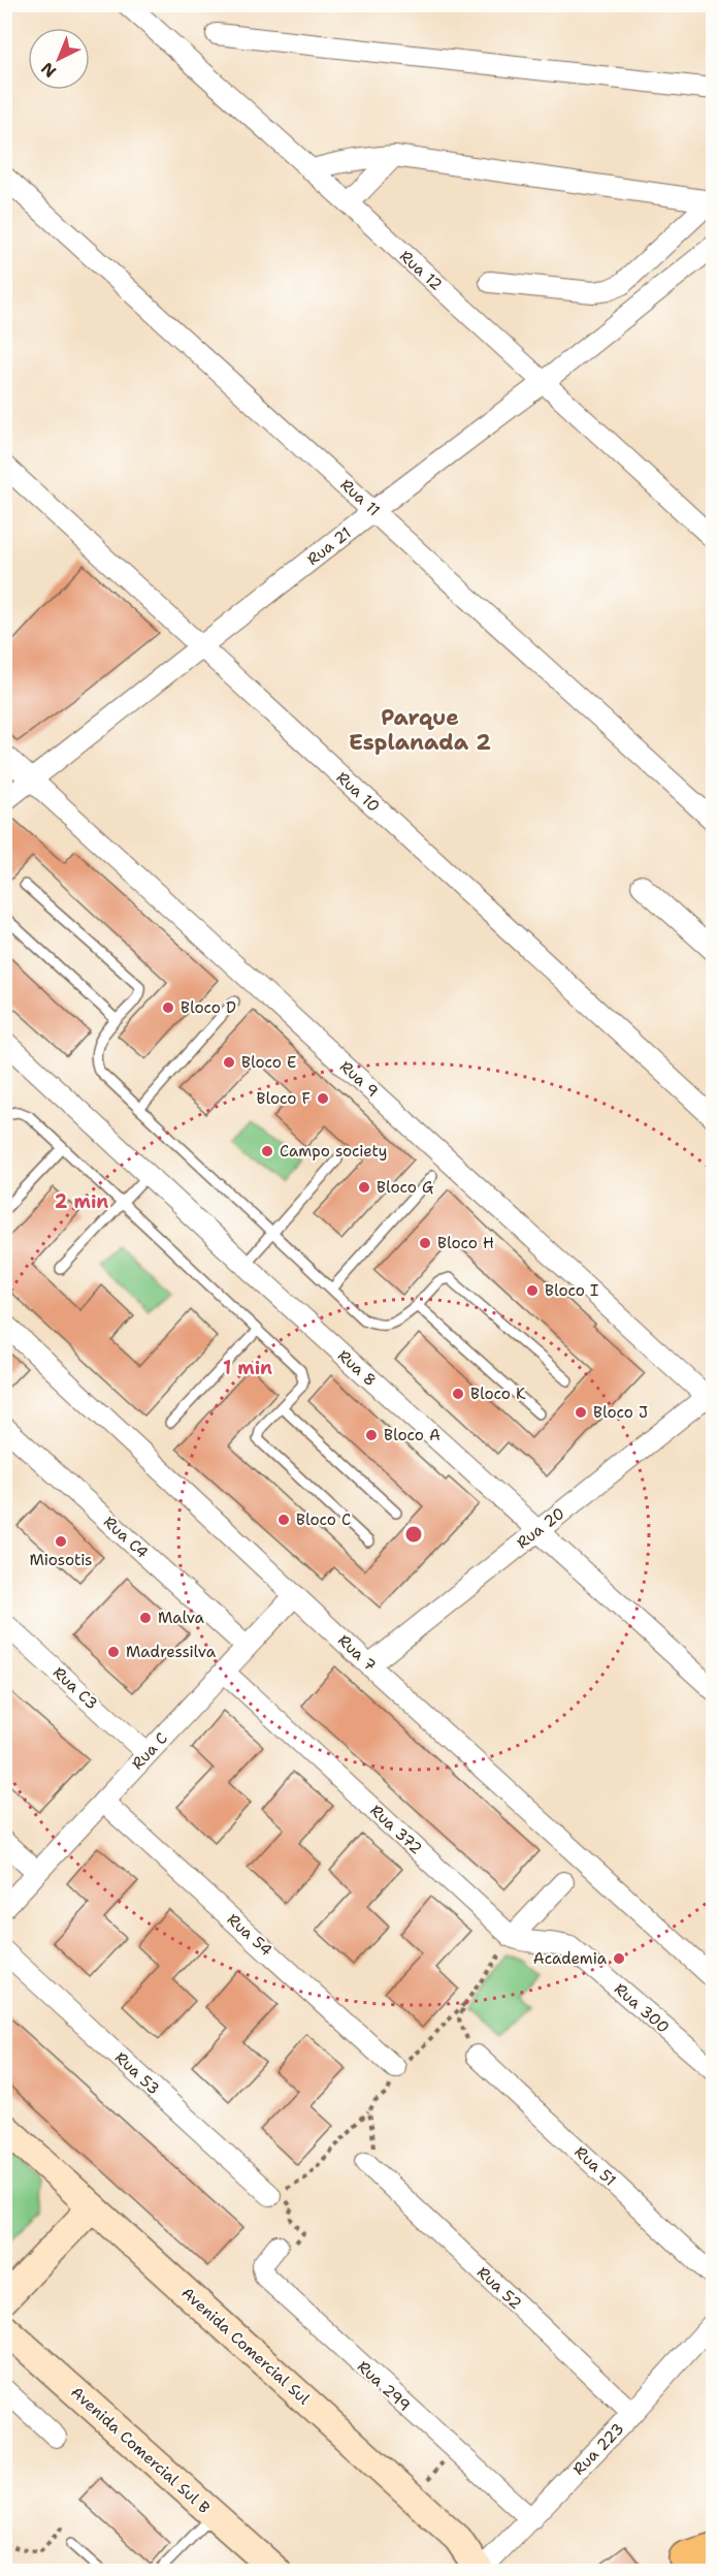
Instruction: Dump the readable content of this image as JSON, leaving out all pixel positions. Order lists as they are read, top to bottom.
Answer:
{
  "streets": {
    "street": [
      "Rua 12",
      "Rua 11",
      "Rua 21",
      "Rua 10",
      "Rua 9",
      "Rua 8",
      "Rua 20",
      "Rua C4",
      "Rua 7",
      "Rua C3",
      "Rua C",
      "Rua 372",
      "Rua 54",
      "Rua 300",
      "Rua 53",
      "Rua 51",
      "Rua 52",
      "Avenida Comercial Sul",
      "Rua 299",
      "Rua 223",
      "Avenida Comercial Sul B"
    ]
  },
  "crossings": [
    ["Rua 12", "Rua 21"],
    ["Rua 11", "Rua 21"],
    ["Rua 21", "Rua 10"],
    ["Rua 21", "Rua 9"],
    ["Rua 9", "Rua 20"],
    ["Rua 8", "Rua 20"],
    ["Rua 20", "Rua 7"],
    ["Rua C4", "Rua C"],
    ["Rua 7", "Rua C"],
    ["Rua C3", "Rua C"],
    ["Rua C", "Rua 372"],
    ["Rua C", "Rua 54"],
    ["Rua 372", "Rua 300"],
    ["Rua 52", "Rua 223"],
    ["Avenida Comercial Sul", "Rua 223"],
    ["Rua 299", "Rua 223"]
  ],
  "districts": ["Parque Esplanada 2"],
  "places": [
    "Bloco D",
    "Bloco E",
    "Bloco F",
    "Campo society",
    "Bloco G",
    "Bloco H",
    "Bloco I",
    "Bloco K",
    "Bloco J",
    "Bloco A",
    "Bloco C",
    "Miosotis",
    "Malva",
    "Madressilva",
    "Academia"
  ],
  "north": "bottom left",
  "rings": ["2 min", "1 min"]
}
